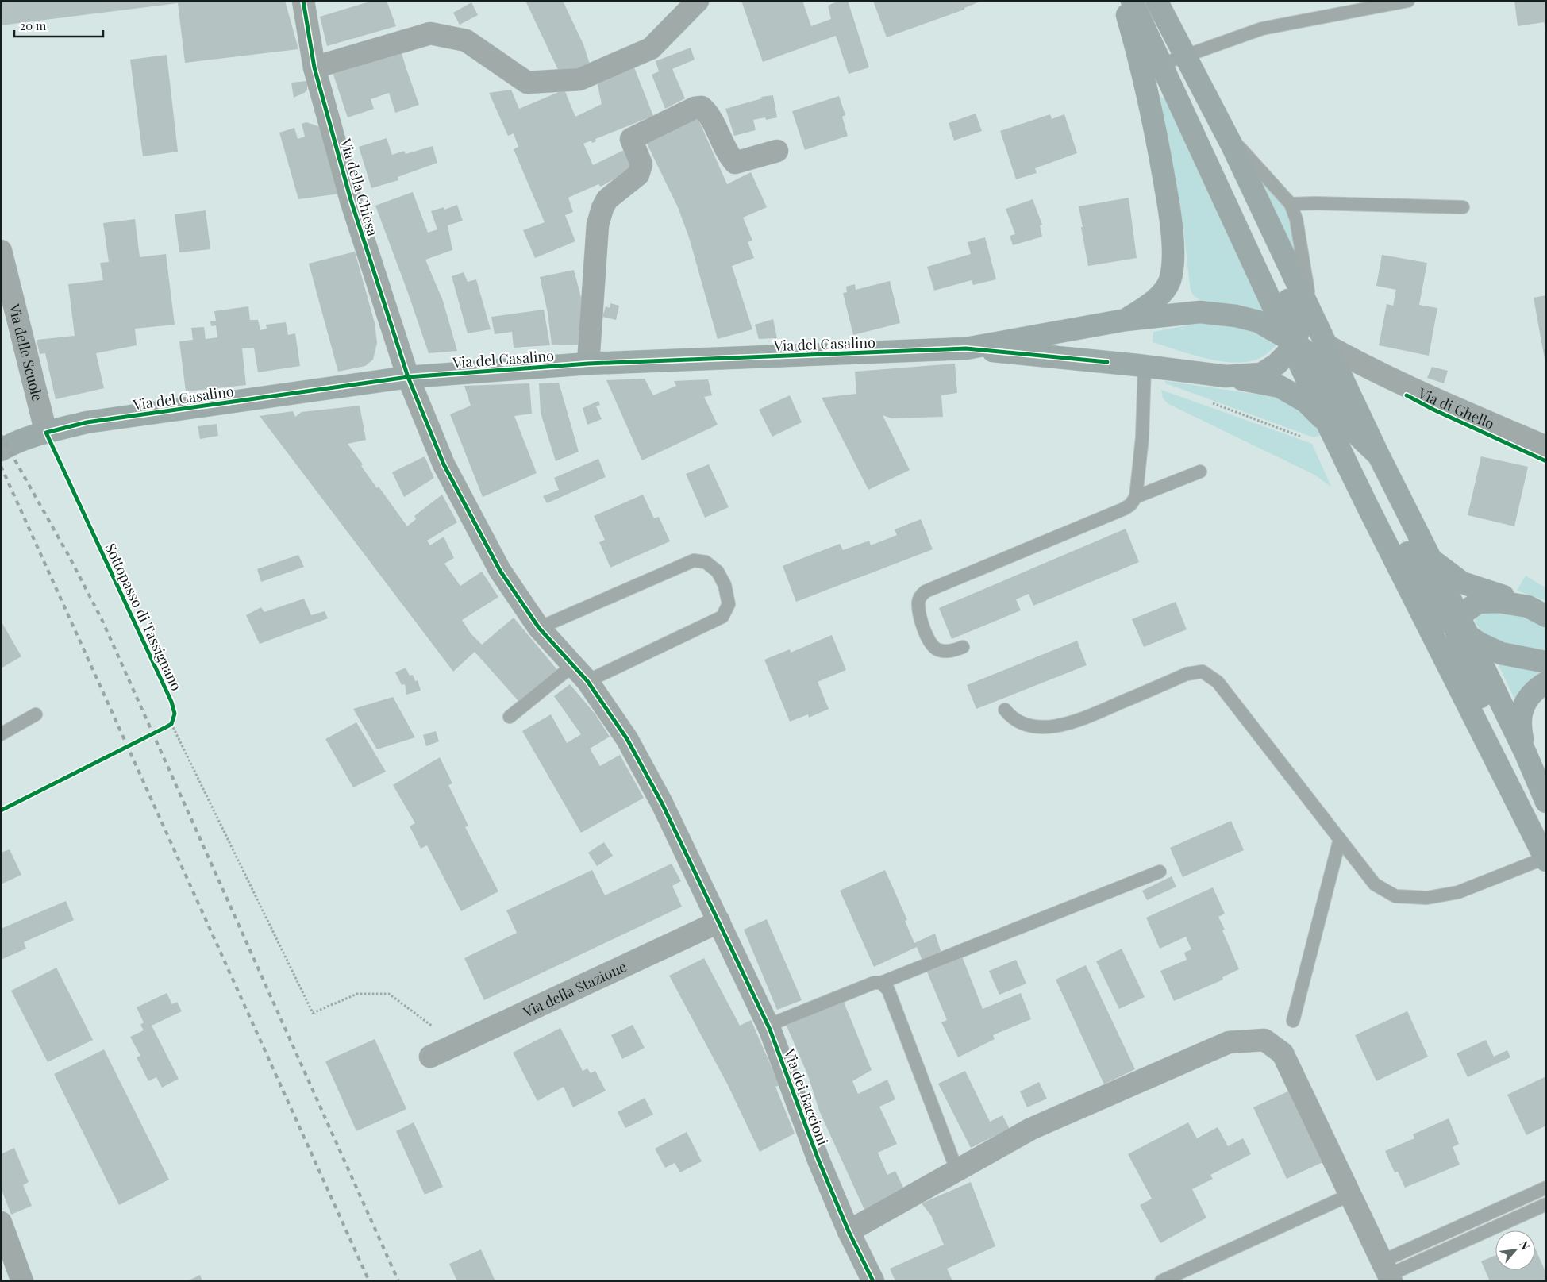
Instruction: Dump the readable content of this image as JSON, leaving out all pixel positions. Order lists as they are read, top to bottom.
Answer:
{
  "streets": {
    "street": [
      "Via della Chiesa",
      "Via del Casalino",
      "Via delle Scuole",
      "Via di Ghello",
      "Via della Stazione",
      "Via dei Baccioni"
    ],
    "cycle path": ["Sottopasso di Tassignano"]
  },
  "crossings": [
    ["Via della Chiesa", "Via del Casalino"],
    ["Via della Chiesa", "Via dei Baccioni"],
    ["Via del Casalino", "Via delle Scuole"],
    ["Via della Stazione", "Via dei Baccioni"]
  ],
  "scale_bar": "20 m",
  "north": "top right"
}
